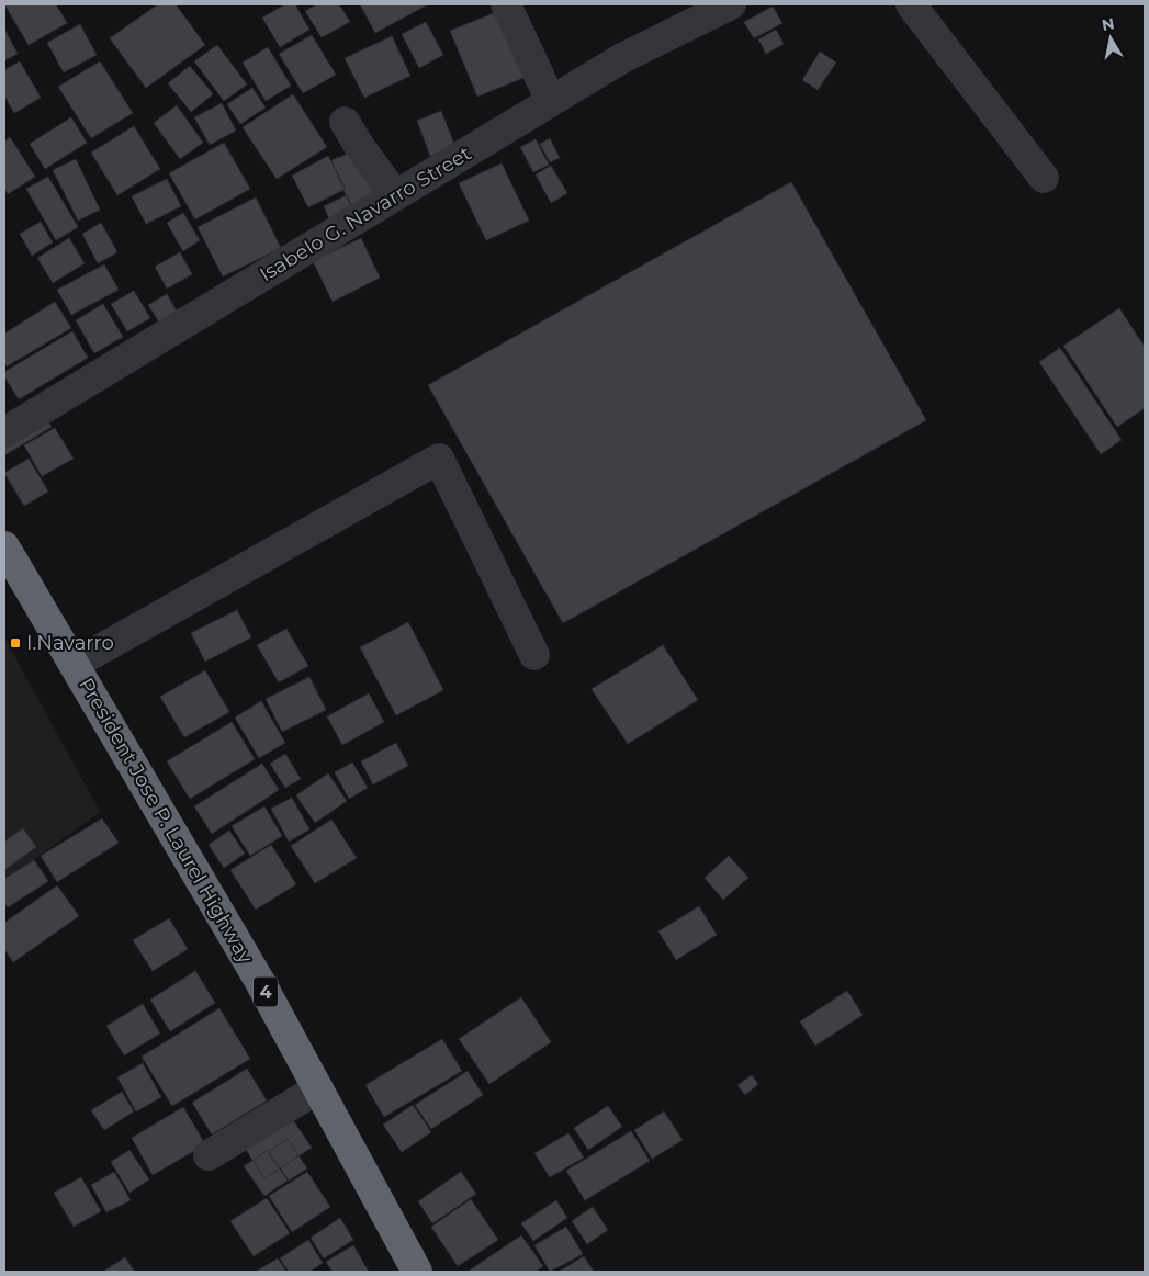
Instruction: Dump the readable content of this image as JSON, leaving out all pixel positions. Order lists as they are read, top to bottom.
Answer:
{
  "streets": {
    "highway": ["President Jose P. Laurel Highway", "4"],
    "street": ["Isabelo G. Navarro Street"]
  },
  "places": {
    "transit": ["I.Navarro"]
  },
  "north": "top"
}
